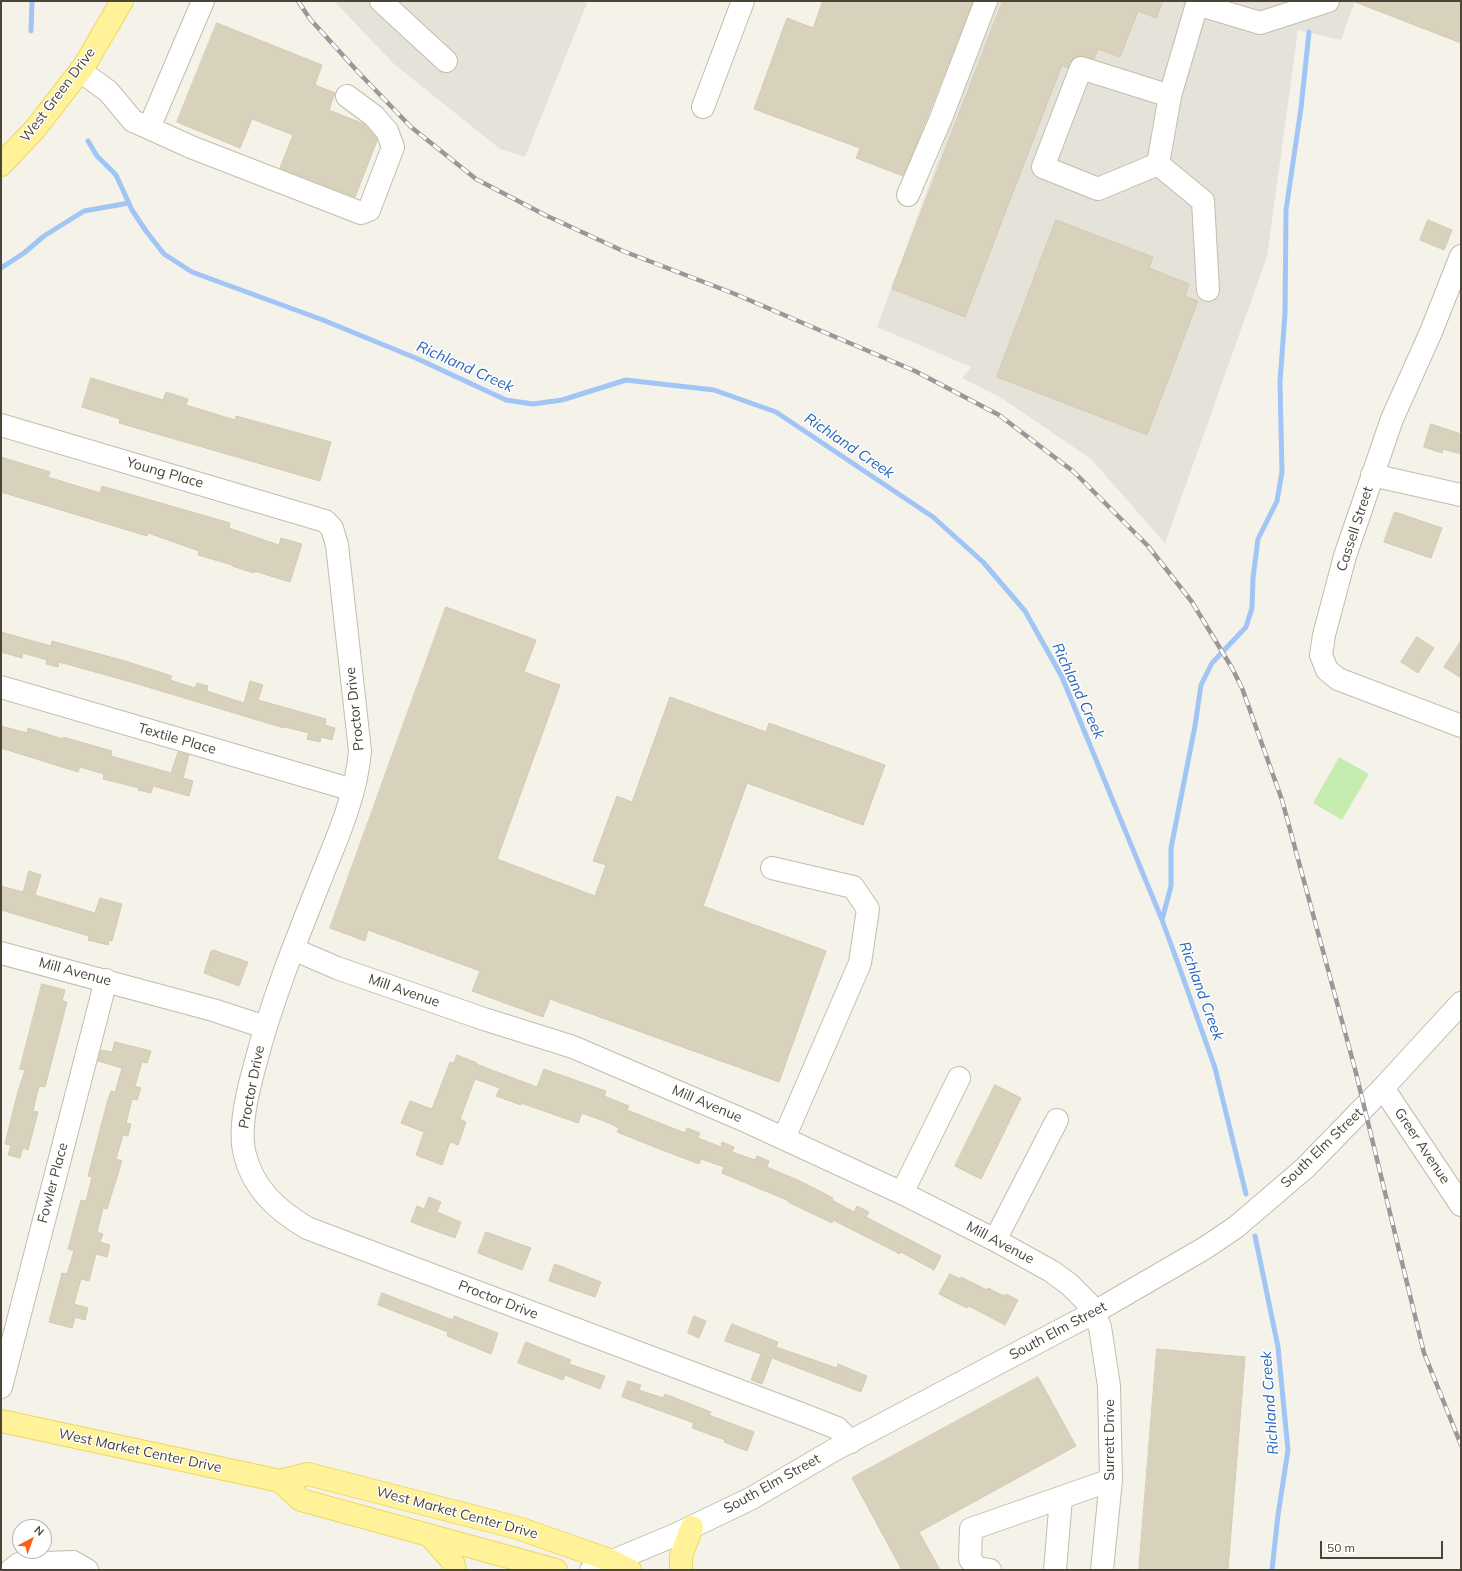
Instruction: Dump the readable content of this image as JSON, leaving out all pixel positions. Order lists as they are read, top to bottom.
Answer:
{
  "streets": {
    "main road": ["West Green Drive", "West Market Center Drive"],
    "street": [
      "Young Place",
      "Cassell Street",
      "Proctor Drive",
      "Textile Place",
      "Mill Avenue",
      "Greer Avenue",
      "South Elm Street",
      "Fowler Place",
      "Surrett Drive"
    ]
  },
  "crossings": [
    ["Young Place", "Proctor Drive"],
    ["Proctor Drive", "Textile Place"],
    ["Proctor Drive", "Mill Avenue"],
    ["Proctor Drive", "South Elm Street"],
    ["Mill Avenue", "South Elm Street"],
    ["Mill Avenue", "Fowler Place"],
    ["Mill Avenue", "Surrett Drive"],
    ["Greer Avenue", "South Elm Street"],
    ["South Elm Street", "Surrett Drive"],
    ["South Elm Street", "West Market Center Drive"]
  ],
  "water": ["Richland Creek"],
  "scale_bar": "50 m",
  "north": "top right"
}
